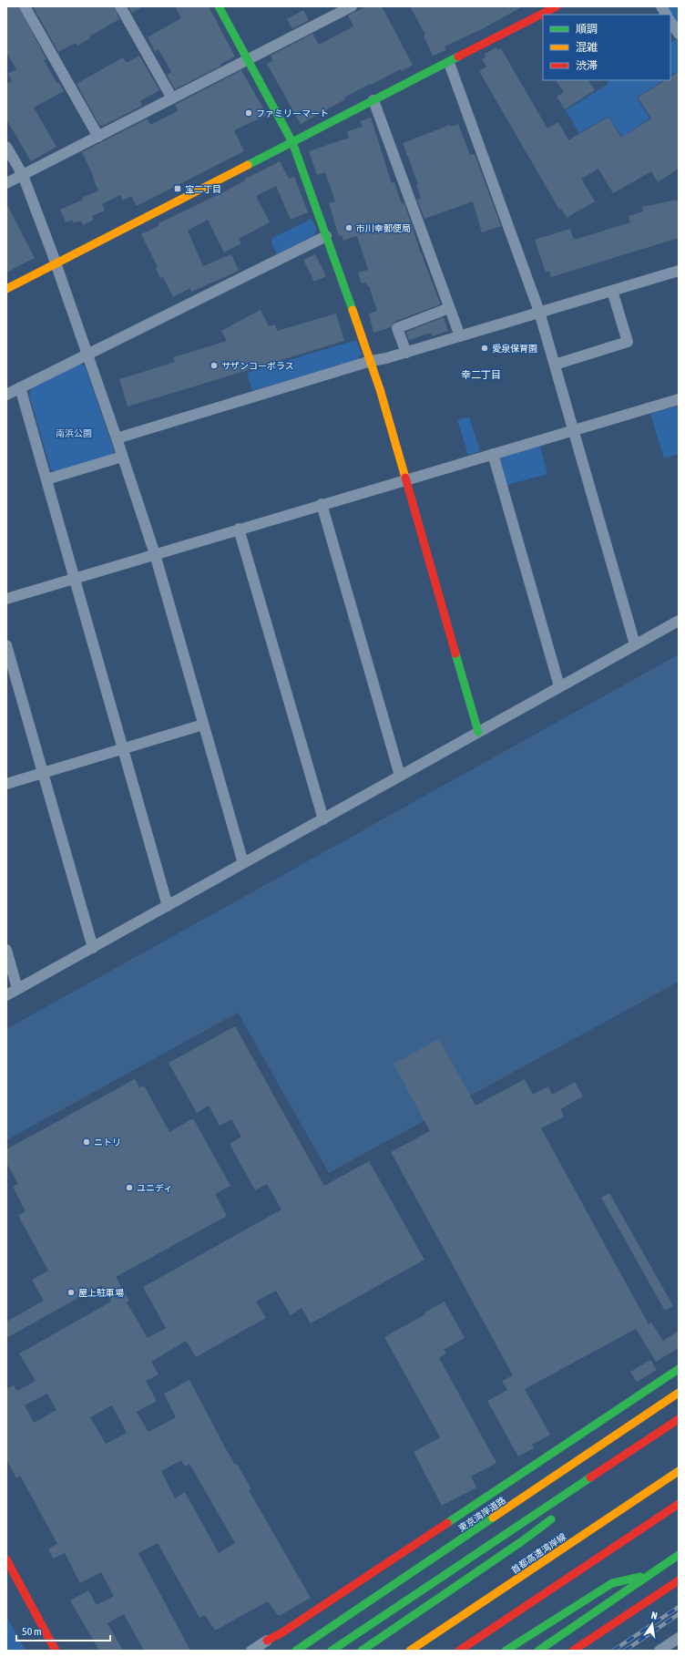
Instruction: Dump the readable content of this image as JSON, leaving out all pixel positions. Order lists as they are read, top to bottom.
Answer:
{
  "streets": {
    "main road": ["東京湾岸道路", "首都高速湾岸線"]
  },
  "districts": ["幸二丁目"],
  "parks": ["南浜公園"],
  "places": {
    "other": [
      "ファミリーマート",
      "市川幸郵便局",
      "愛泉保育園",
      "サザンコーポラス",
      "ニトリ",
      "ユニディ",
      "屋上駐車場"
    ],
    "transit": ["宝二丁目"]
  },
  "legend": ["順調", "混雑", "渋滞"],
  "scale_bar": "50 m",
  "north": "top"
}
